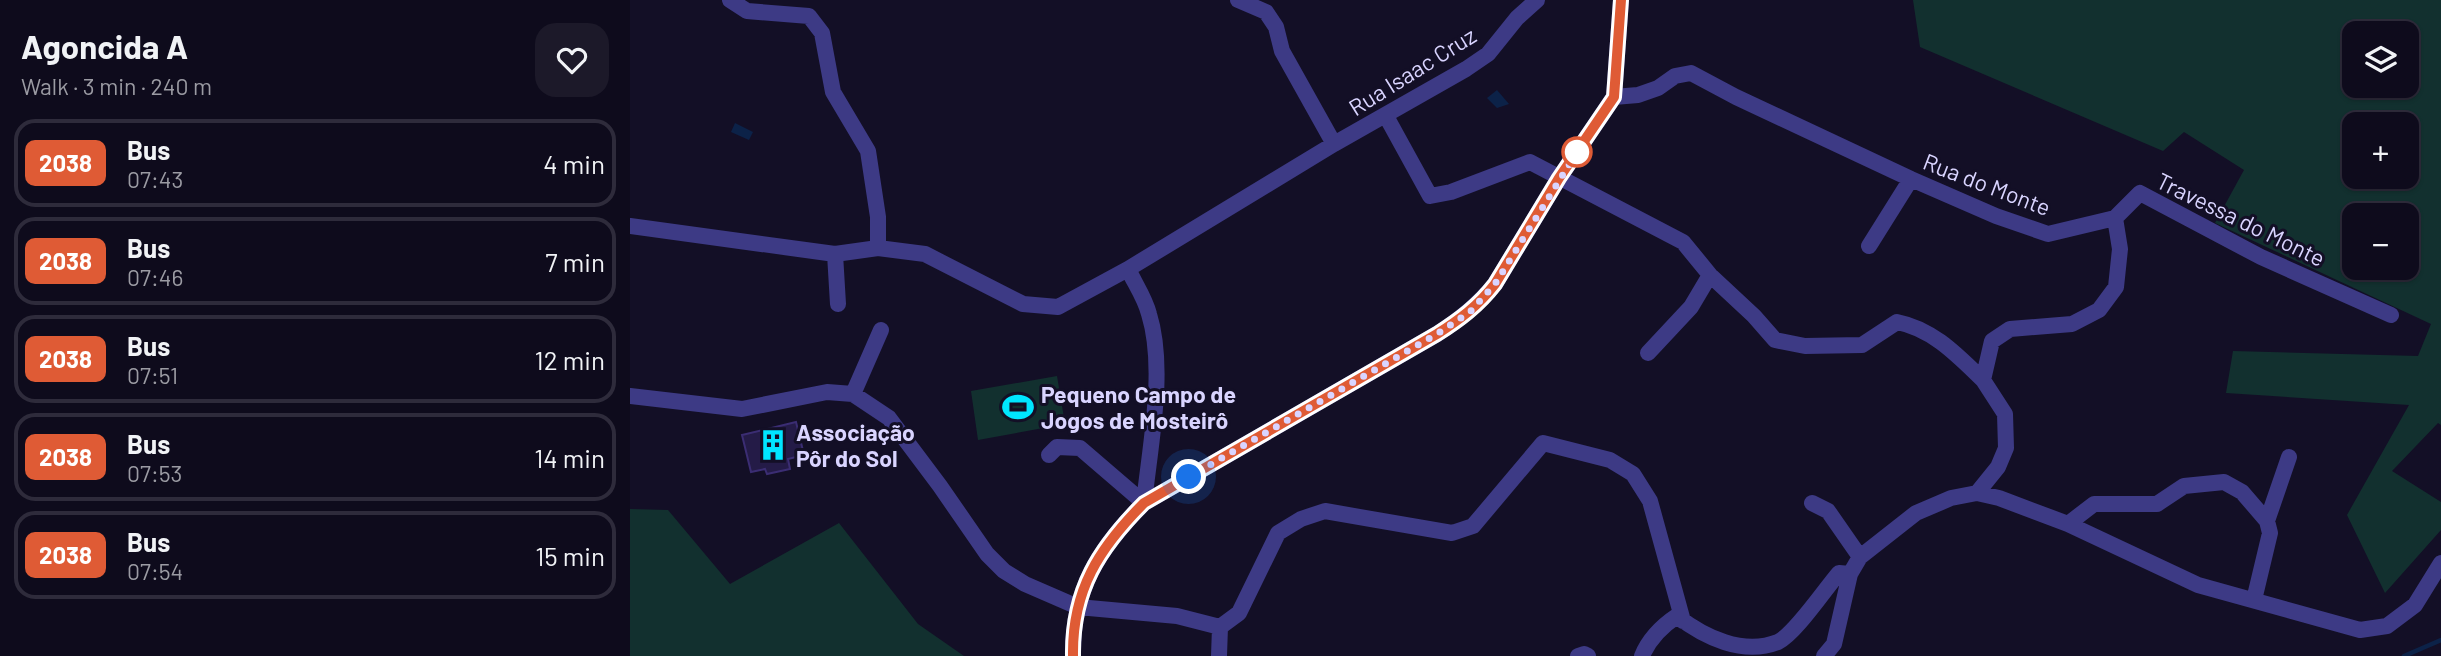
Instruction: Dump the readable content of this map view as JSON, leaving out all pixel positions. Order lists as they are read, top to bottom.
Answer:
{
  "streets": {
    "street": ["Rua Isaac Cruz", "Rua do Monte", "Travessa do Monte"]
  },
  "crossings": [
    ["Rua do Monte", "Travessa do Monte"]
  ],
  "places": {
    "sports": ["Pequeno Campo de Jogos de Mosteirô"],
    "building": ["Associação Pôr do Sol"]
  },
  "lines": ["bus line 2038"],
  "page": {
    "heading": ["Agoncida A", "Walk · 3 min · 240 m"],
    "map_buttons": ["+", "−"],
    "list": [
      {
        "mark": "2038",
        "name": "Bus",
        "note": "07:43",
        "value": "4 min"
      },
      {
        "mark": "2038",
        "name": "Bus",
        "note": "07:46",
        "value": "7 min"
      },
      {
        "mark": "2038",
        "name": "Bus",
        "note": "07:51",
        "value": "12 min"
      },
      {
        "mark": "2038",
        "name": "Bus",
        "note": "07:53",
        "value": "14 min"
      },
      {
        "mark": "2038",
        "name": "Bus",
        "note": "07:54",
        "value": "15 min"
      }
    ]
  }
}
